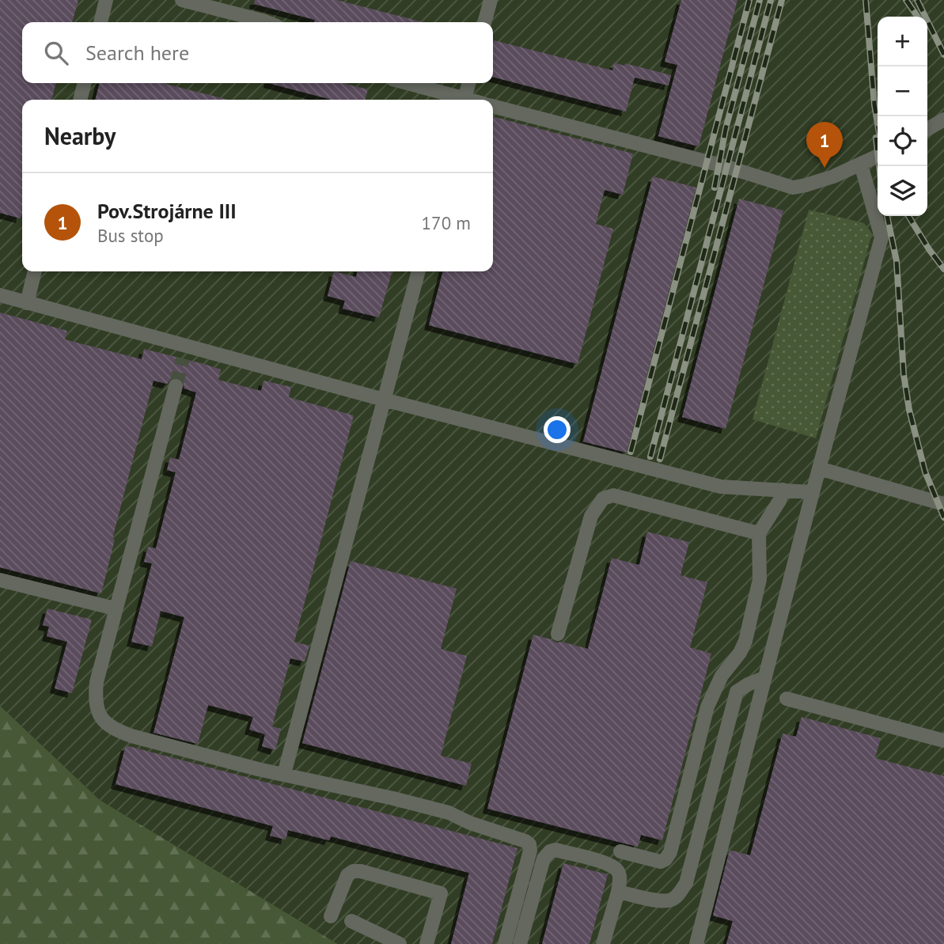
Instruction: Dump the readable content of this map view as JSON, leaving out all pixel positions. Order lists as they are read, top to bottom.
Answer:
{
  "page": {
    "map_buttons": ["+", "−"],
    "search": "Search here",
    "heading": "Nearby",
    "pins": "1",
    "list": [
      {
        "mark": "1",
        "name": "Pov.Strojárne III",
        "note": "Bus stop",
        "value": "170 m"
      }
    ]
  }
}
